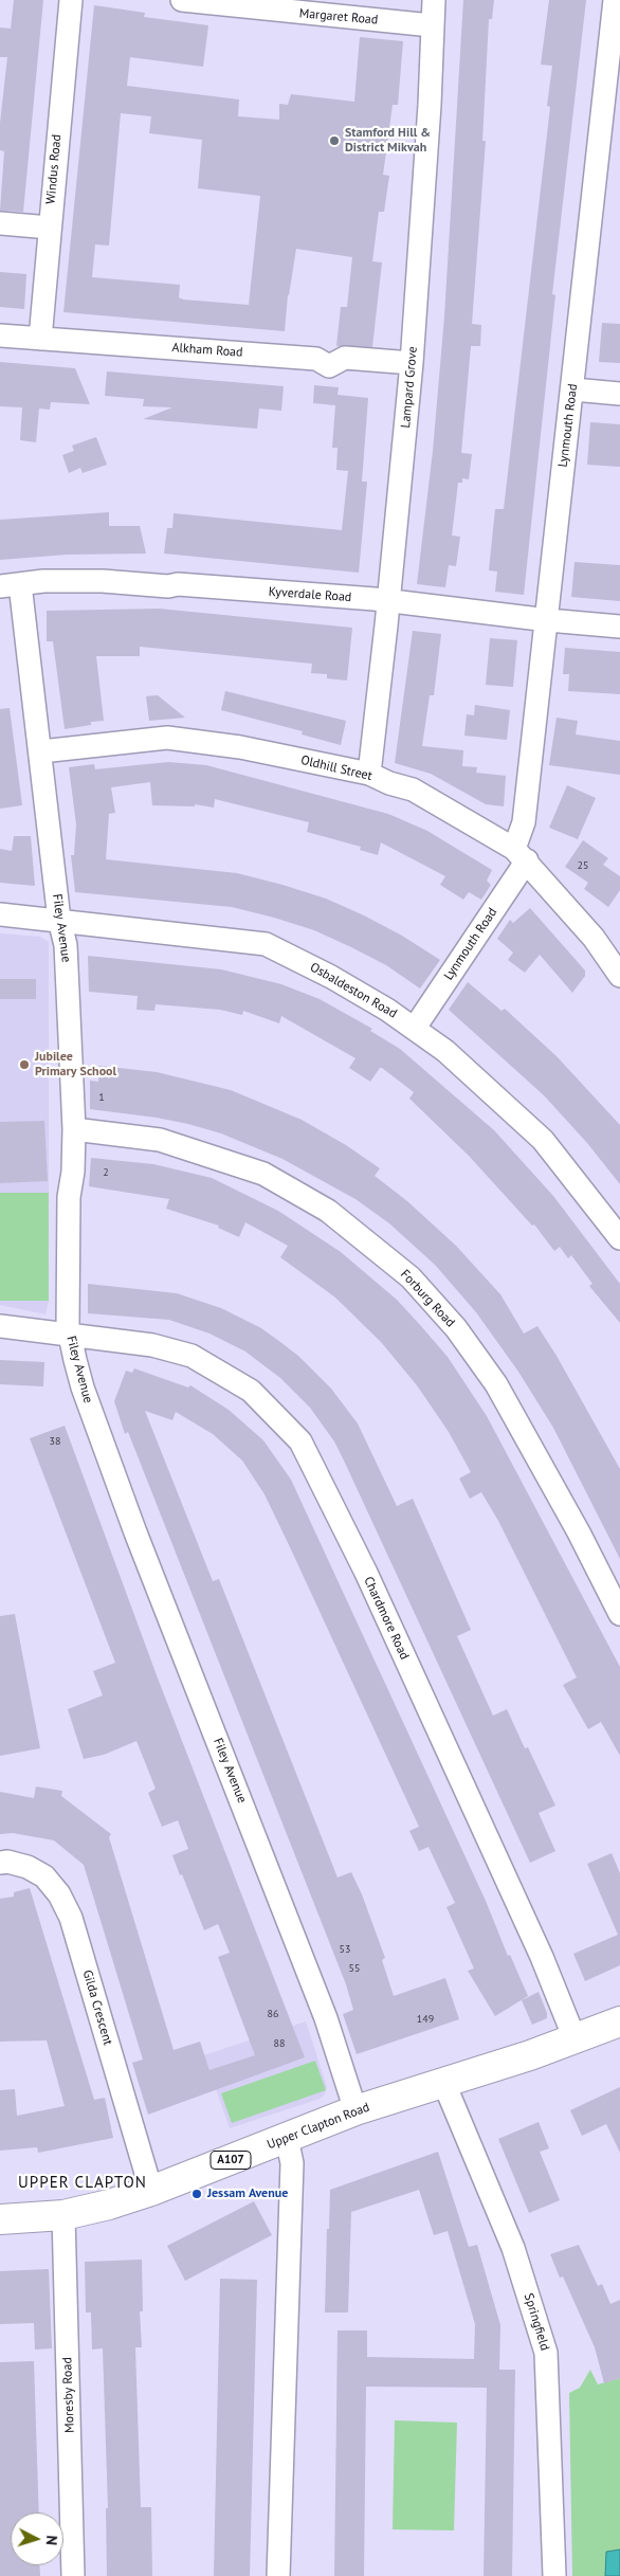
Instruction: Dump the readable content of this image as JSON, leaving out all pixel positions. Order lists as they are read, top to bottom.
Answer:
{
  "streets": {
    "highway": ["Upper Clapton Road", "A107"],
    "street": [
      "Margaret Road",
      "Windus Road",
      "Alkham Road",
      "Lampard Grove",
      "Lynmouth Road",
      "Kyverdale Road",
      "Oldhill Street",
      "Filey Avenue",
      "Osbaldeston Road",
      "Forburg Road",
      "Chardmore Road",
      "Gilda Crescent",
      "Springfield",
      "Moresby Road"
    ]
  },
  "crossings": [
    ["Margaret Road", "Lampard Grove"],
    ["Windus Road", "Alkham Road"],
    ["Alkham Road", "Lampard Grove"],
    ["Lampard Grove", "Kyverdale Road"],
    ["Lampard Grove", "Oldhill Street"],
    ["Lynmouth Road", "Kyverdale Road"],
    ["Lynmouth Road", "Oldhill Street"],
    ["Lynmouth Road", "Osbaldeston Road"],
    ["Kyverdale Road", "Filey Avenue"],
    ["Oldhill Street", "Filey Avenue"],
    ["Filey Avenue", "Osbaldeston Road"],
    ["Filey Avenue", "Forburg Road"],
    ["Filey Avenue", "Chardmore Road"],
    ["Filey Avenue", "Upper Clapton Road"],
    ["Chardmore Road", "Upper Clapton Road"],
    ["Chardmore Road", "A107"],
    ["Gilda Crescent", "Upper Clapton Road"],
    ["Upper Clapton Road", "A107"],
    ["Upper Clapton Road", "Springfield"],
    ["Upper Clapton Road", "Moresby Road"]
  ],
  "districts": ["UPPER CLAPTON"],
  "places": ["Stamford Hill & District Mikvah", "Jubilee Primary School", "Jessam Avenue"],
  "house_numbers": [
    "25",
    "1",
    "2",
    "38",
    "53",
    "55",
    "86",
    "149",
    "88"
  ],
  "north": "right"
}
